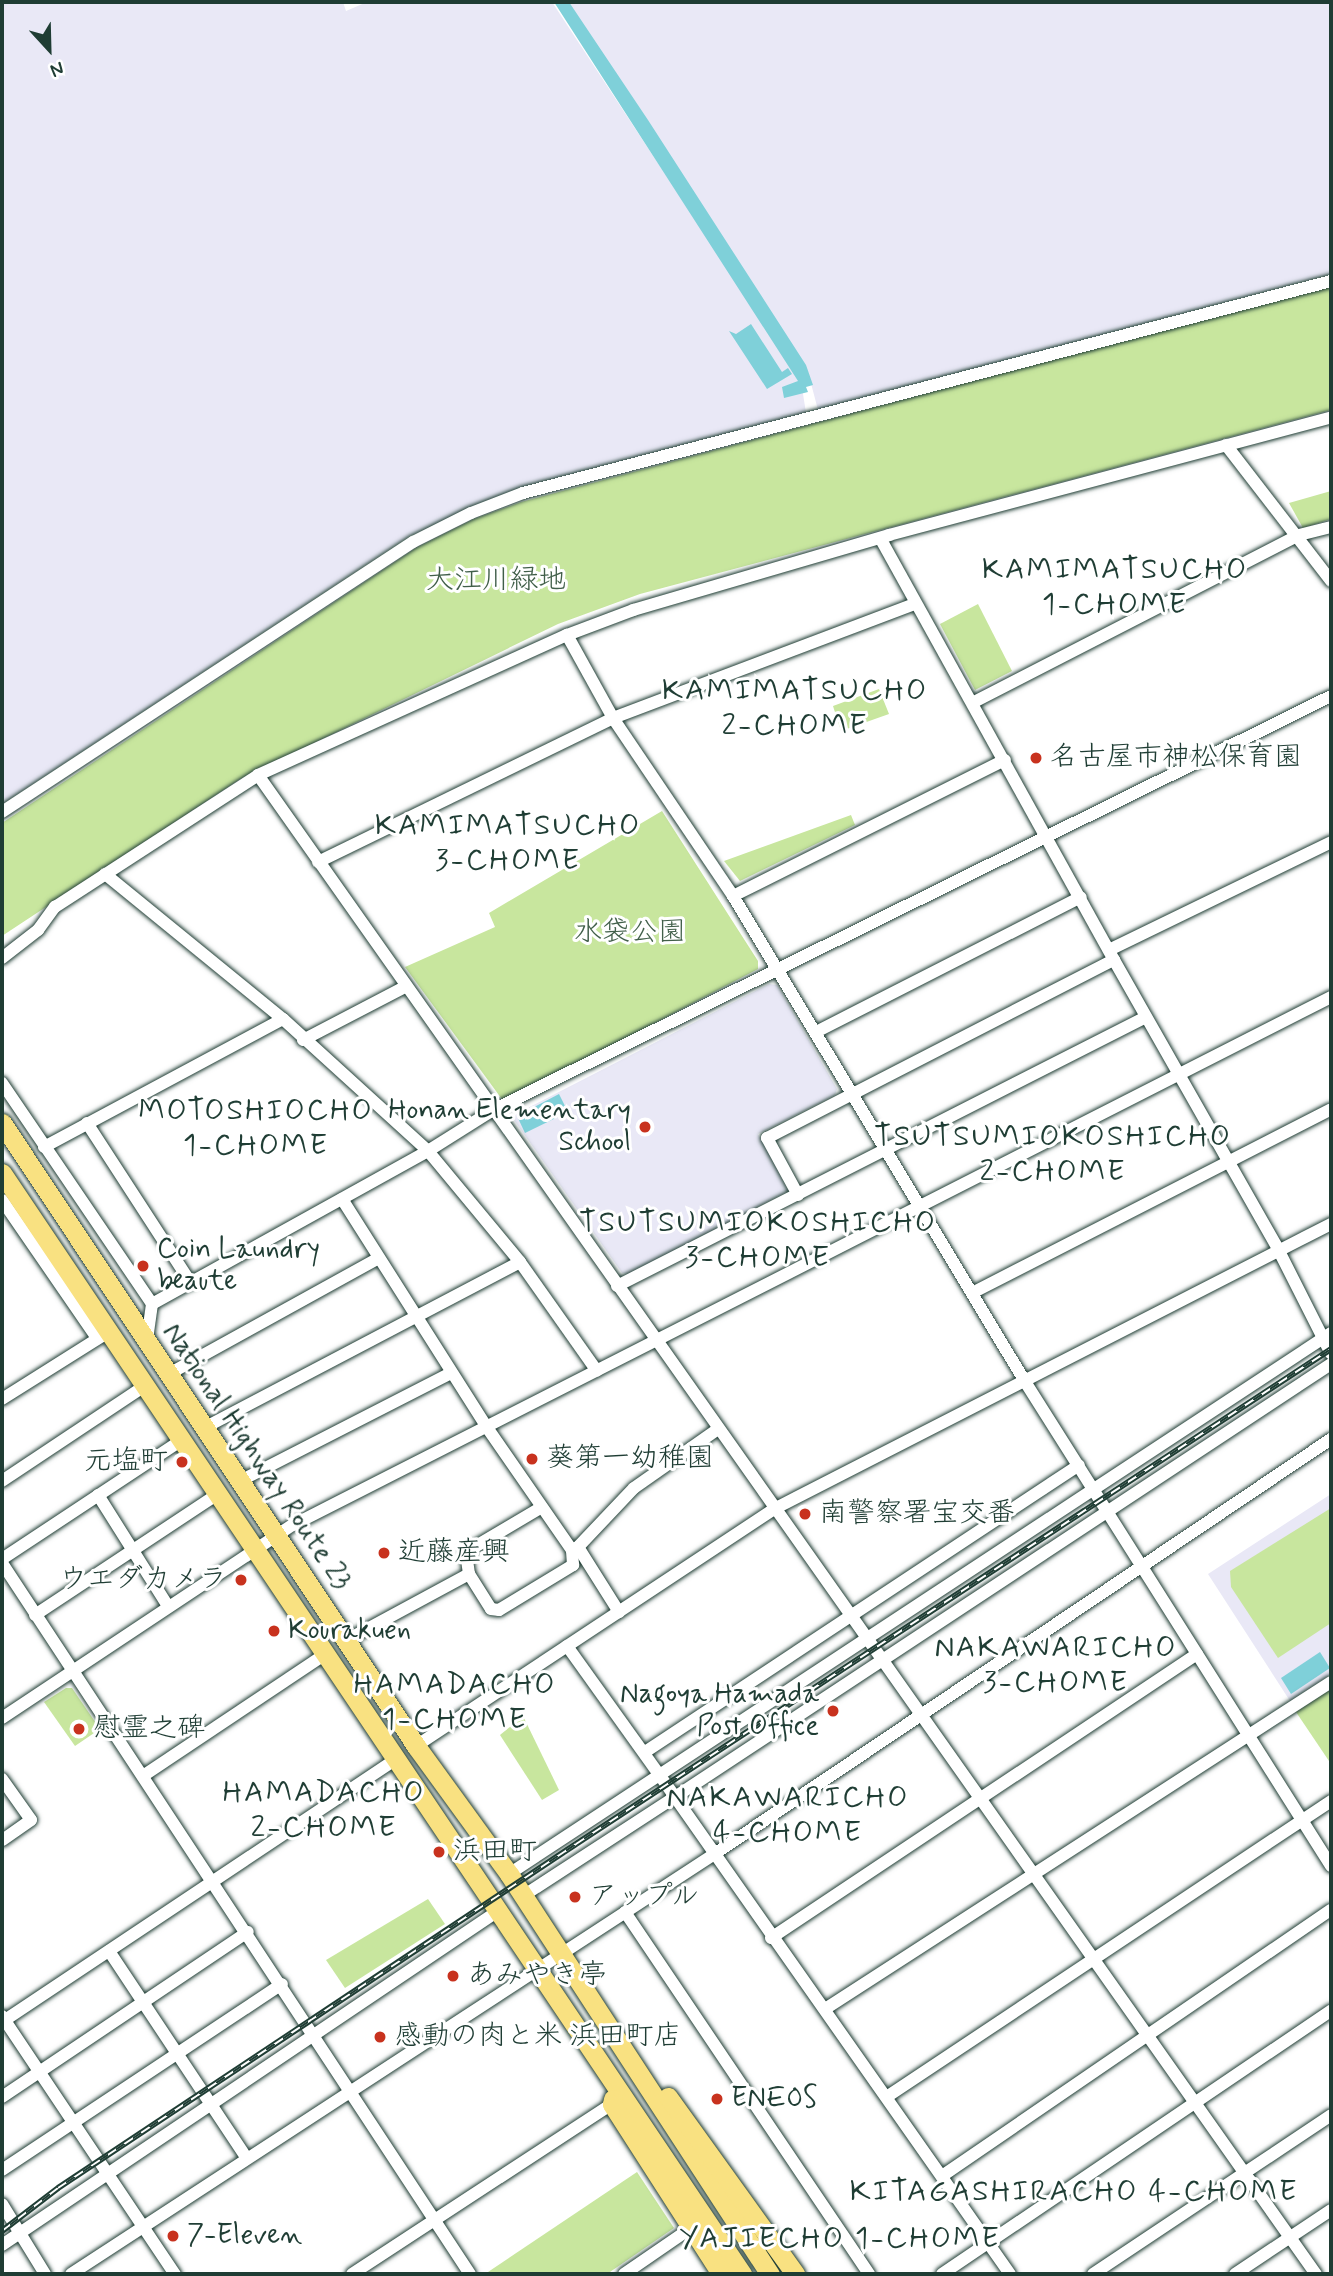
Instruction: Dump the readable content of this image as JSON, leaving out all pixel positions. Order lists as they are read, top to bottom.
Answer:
{
  "streets": {
    "highway": ["National Highway Route 23"]
  },
  "districts": [
    "KAMIMATSUCHO 1-CHOME",
    "KAMIMATSUCHO 2-CHOME",
    "KAMIMATSUCHO 3-CHOME",
    "MOTOSHIOCHO 1-CHOME",
    "TSUTSUMIOKOSHICHO 2-CHOME",
    "TSUTSUMIOKOSHICHO 3-CHOME",
    "NAKAWARICHO 3-CHOME",
    "HAMADACHO 1-CHOME",
    "HAMADACHO 2-CHOME",
    "NAKAWARICHO 4-CHOME",
    "KITAGASHIRACHO 4-CHOME",
    "YAJIECHO 1-CHOME"
  ],
  "parks": ["大江川緑地", "水袋公園"],
  "places": [
    "名古屋市神松保育園",
    "Honan Elementary School",
    "Coin Laundry beaute",
    "葵第一幼稚園",
    "元塩町",
    "南警察署宝交番",
    "近藤産興",
    "ウエダカメラ",
    "Kourakuen",
    "Nagoya Hamada Post Office",
    "慰霊之碑",
    "浜田町",
    "アップル",
    "あみやき亭",
    "感動の肉と米 浜田町店",
    "ENEOS",
    "7-Eleven"
  ],
  "north": "bottom"
}
